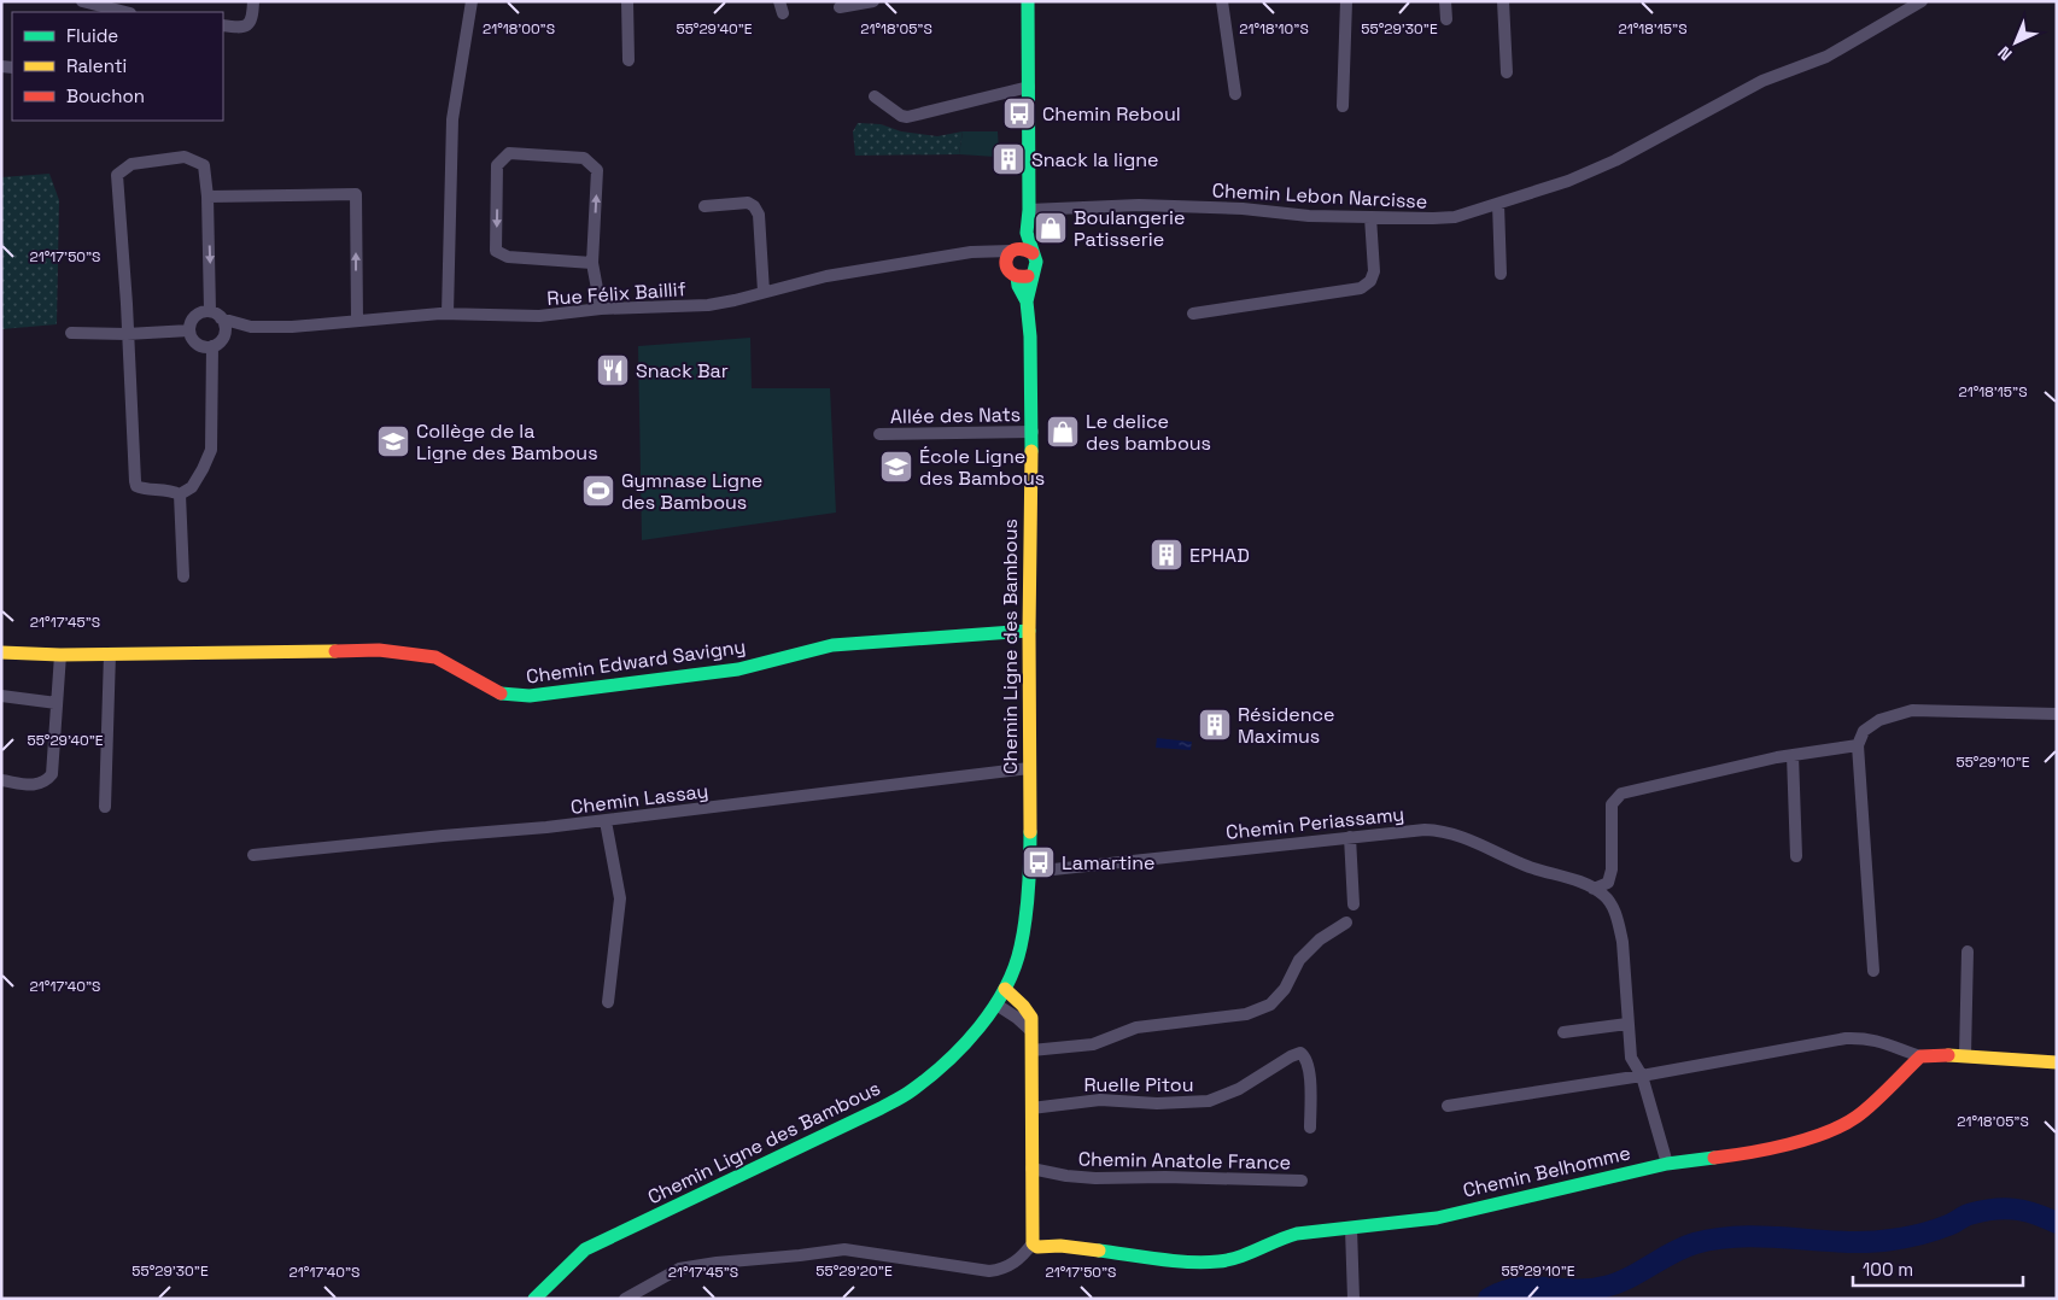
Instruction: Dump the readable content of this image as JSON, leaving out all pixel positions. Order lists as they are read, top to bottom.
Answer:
{
  "streets": {
    "street": [
      "Chemin Lebon Narcisse",
      "Rue Félix Baillif",
      "Allée des Nats",
      "Chemin Ligne des Bambous",
      "Chemin Edward Savigny",
      "Chemin Lassay",
      "Chemin Periassamy",
      "Ruelle Pitou",
      "Chemin Anatole France",
      "Chemin Belhomme"
    ]
  },
  "crossings": [
    ["Rue Félix Baillif", "Chemin Ligne des Bambous"],
    ["Allée des Nats", "Chemin Ligne des Bambous"],
    ["Chemin Ligne des Bambous", "Chemin Edward Savigny"],
    ["Chemin Ligne des Bambous", "Chemin Lassay"],
    ["Chemin Ligne des Bambous", "Chemin Periassamy"]
  ],
  "places": {
    "bus stop": ["Chemin Reboul", "Lamartine"],
    "building": ["Snack la ligne", "EPHAD", "Résidence Maximus"],
    "shop": ["Boulangerie Patisserie", "Le delice des bambous"],
    "restaurant": ["Snack Bar"],
    "school or university": ["Collège de la Ligne des Bambous", "École Ligne des Bambous"],
    "sports": ["Gymnase Ligne des Bambous"]
  },
  "legend": ["Fluide", "Ralenti", "Bouchon"],
  "scale_bar": "100 m",
  "north": "bottom left",
  "coordinates": [
    "21°18'00\"S",
    "21°18'10\"S",
    "21°18'05\"S",
    "21°18'15\"S",
    "55°29'40\"E",
    "55°29'30\"E",
    "21°17'50\"S",
    "21°17'45\"S",
    "55°29'10\"E",
    "21°17'40\"S",
    "55°29'20\"E"
  ]
}
